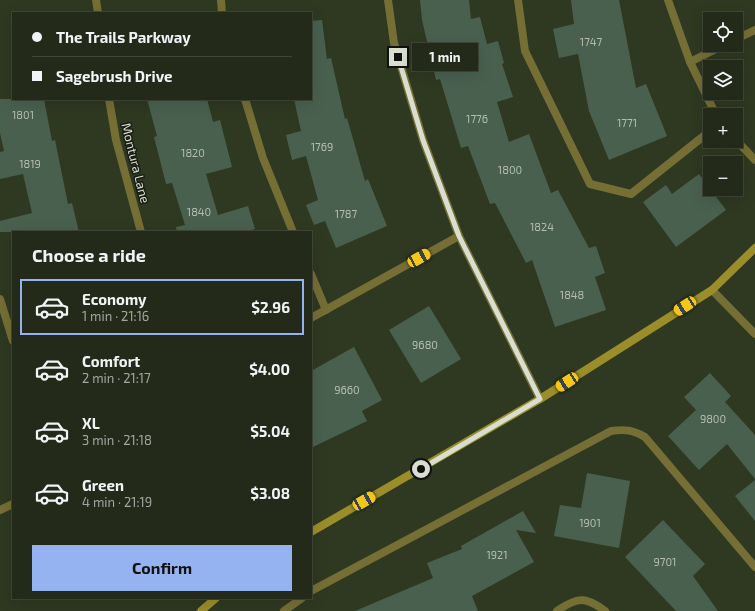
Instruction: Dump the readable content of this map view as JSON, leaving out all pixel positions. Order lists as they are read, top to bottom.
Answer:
{
  "streets": {
    "street": ["Montura Lane"]
  },
  "house_numbers": [
    "1747",
    "1801",
    "1776",
    "1771",
    "1769",
    "1820",
    "1819",
    "1800",
    "1840",
    "1787",
    "1824",
    "1848",
    "9680",
    "9660",
    "9800",
    "1901",
    "1921",
    "9701"
  ],
  "page": {
    "map_buttons": ["+", "−"],
    "banner": ["The Trails Parkway", "Sagebrush Drive"],
    "bubble": "1 min",
    "heading": "Choose a ride",
    "list": [
      {
        "name": "Economy",
        "note": "1 min · 21:16",
        "value": "$2.96"
      },
      {
        "name": "Comfort",
        "note": "2 min · 21:17",
        "value": "$4.00"
      },
      {
        "name": "XL",
        "note": "3 min · 21:18",
        "value": "$5.04"
      },
      {
        "name": "Green",
        "note": "4 min · 21:19",
        "value": "$3.08"
      }
    ],
    "buttons": "Confirm"
  }
}
